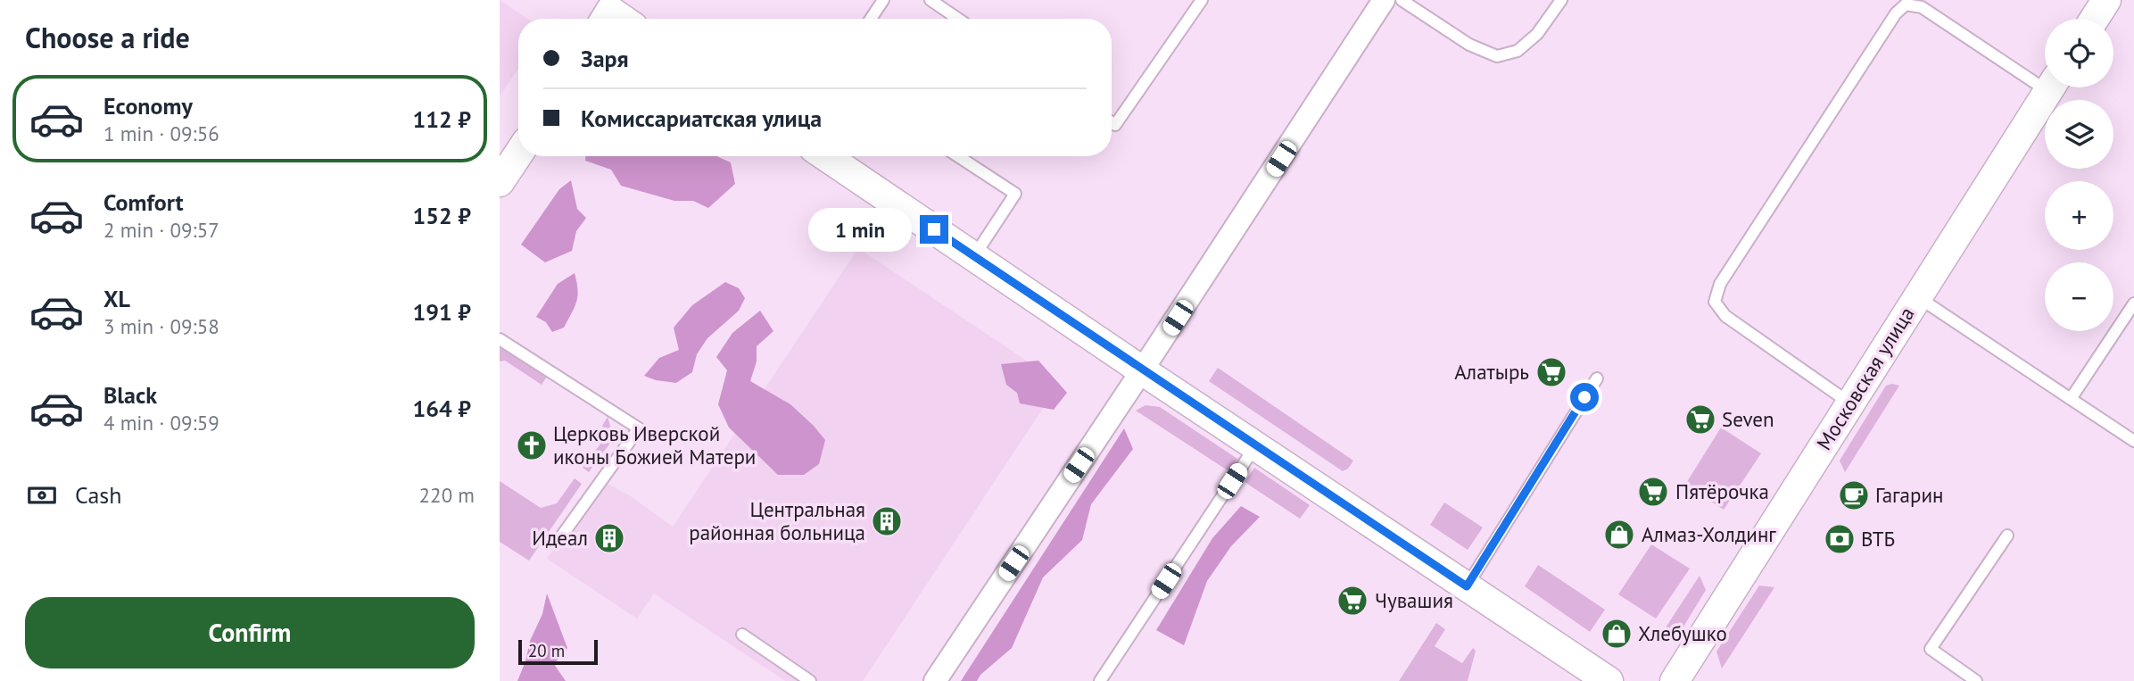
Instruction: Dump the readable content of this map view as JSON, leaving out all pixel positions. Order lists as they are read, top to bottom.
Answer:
{
  "streets": {
    "street": ["Московская улица"]
  },
  "places": {
    "supermarket": [
      "Алатырь",
      "Seven",
      "Пятёрочка",
      "Чувашия"
    ],
    "church": ["Церковь Иверской иконы Божией Матери"],
    "cafe": ["Гагарин"],
    "building": ["Центральная районная больница", "Идеал"],
    "shop": ["Алмаз-Холдинг", "Хлебушко"],
    "bank": ["ВТБ"]
  },
  "scale_bar": "20 m",
  "page": {
    "heading": "Choose a ride",
    "map_buttons": ["+", "−"],
    "banner": ["Заря", "Комиссариатская улица"],
    "list": [
      {
        "name": "Economy",
        "note": "1 min · 09:56",
        "value": "112 ₽"
      },
      {
        "name": "Comfort",
        "note": "2 min · 09:57",
        "value": "152 ₽"
      },
      {
        "name": "XL",
        "note": "3 min · 09:58",
        "value": "191 ₽"
      },
      {
        "name": "Black",
        "note": "4 min · 09:59",
        "value": "164 ₽"
      }
    ],
    "bubble": "1 min",
    "pay": ["Cash", "220 m"],
    "buttons": "Confirm",
    "scale": "20 m"
  }
}
